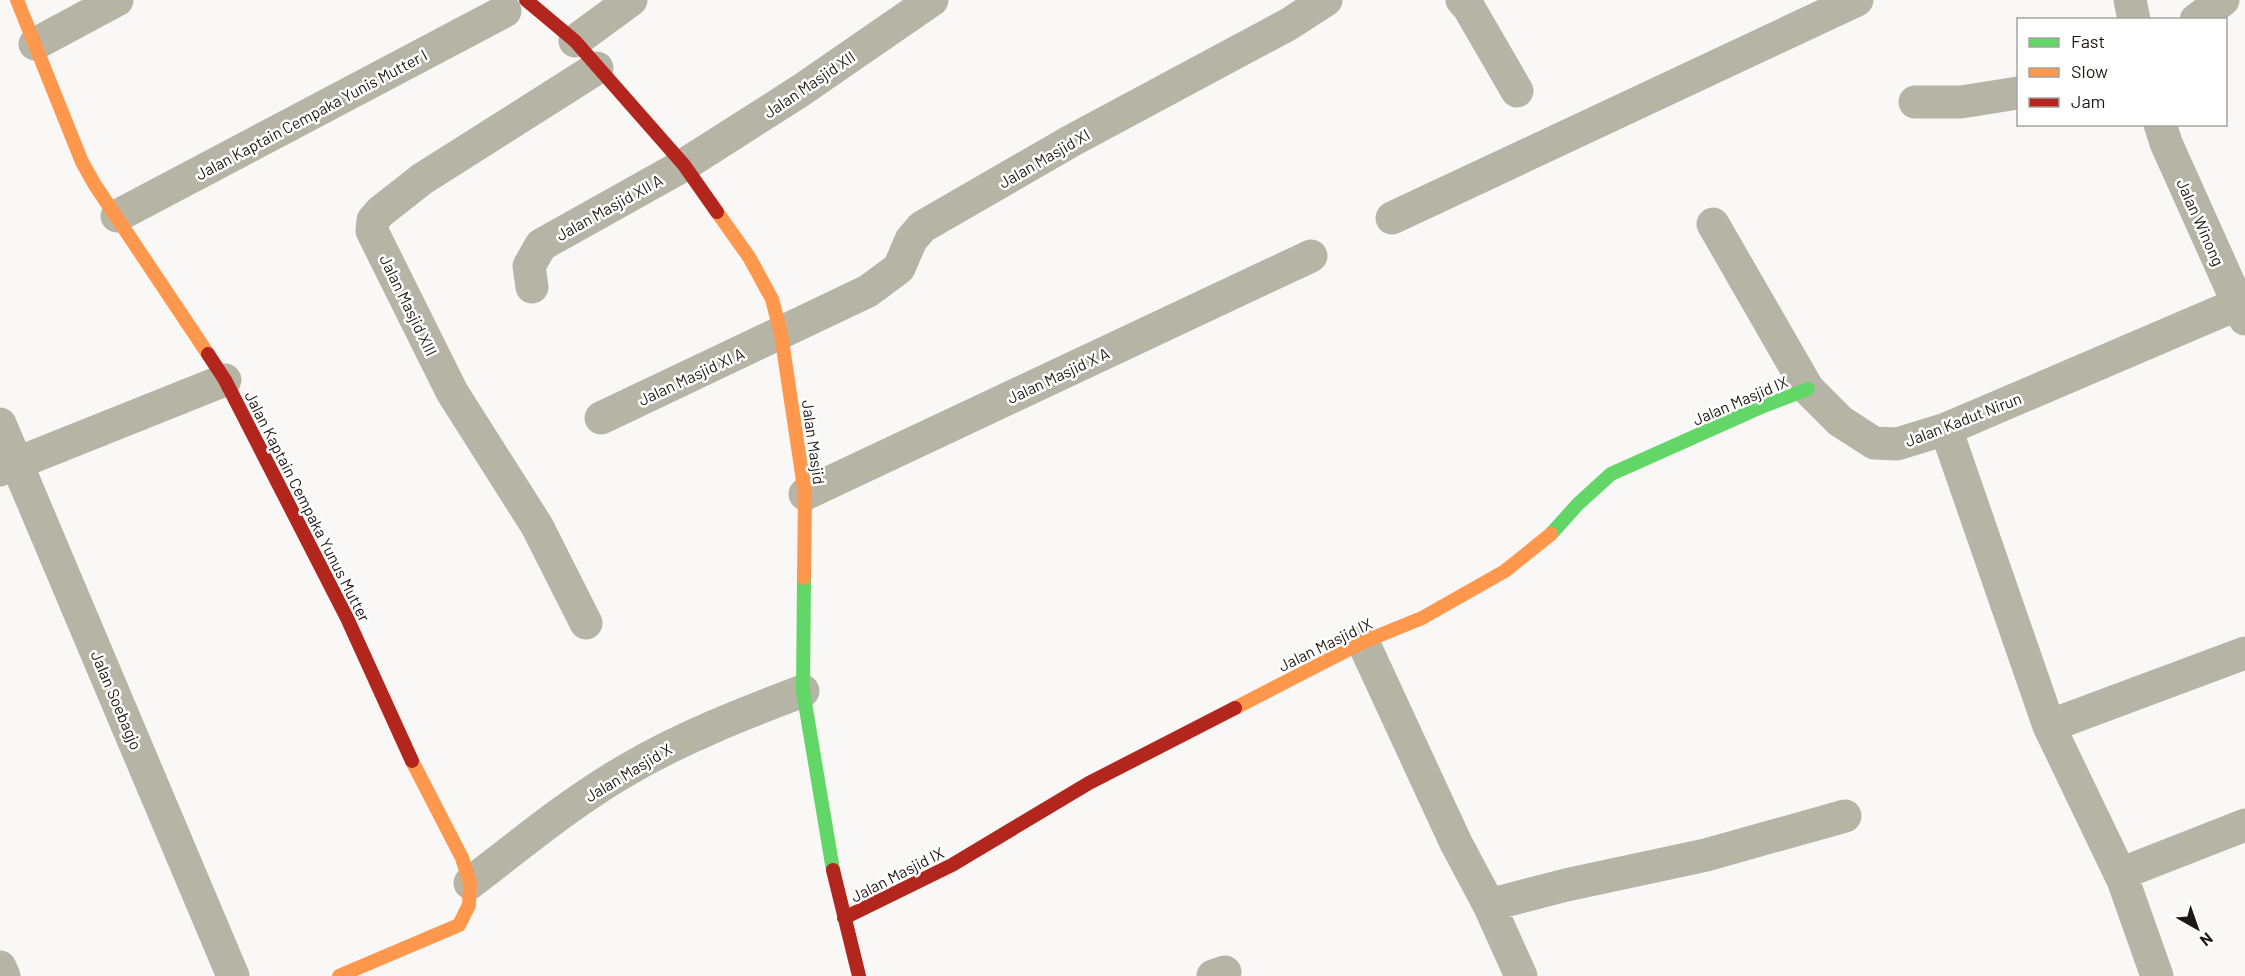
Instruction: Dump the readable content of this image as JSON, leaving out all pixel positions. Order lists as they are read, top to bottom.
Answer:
{
  "streets": {
    "street": [
      "Jalan Masjid XII",
      "Jalan Kaptain Cempaka Yunis Mutter I",
      "Jalan Masjid XI",
      "Jalan Masjid XII A",
      "Jalan Winong",
      "Jalan Masjid XIII",
      "Jalan Masjid X A",
      "Jalan Masjid XI A",
      "Jalan Masjid IX",
      "Jalan Kadut Nirun",
      "Jalan Masjid",
      "Jalan Kaptain Cempaka Yunus Mutter",
      "Jalan Soebagjo",
      "Jalan Masjid X"
    ]
  },
  "crossings": [
    ["Jalan Masjid XII", "Jalan Masjid XII A"],
    ["Jalan Masjid XII", "Jalan Masjid"],
    ["Jalan Kaptain Cempaka Yunis Mutter I", "Jalan Masjid"],
    ["Jalan Kaptain Cempaka Yunis Mutter I", "Jalan Kaptain Cempaka Yunus Mutter"],
    ["Jalan Masjid XI", "Jalan Masjid XI A"],
    ["Jalan Masjid XI", "Jalan Masjid"],
    ["Jalan Masjid XII A", "Jalan Masjid"],
    ["Jalan Winong", "Jalan Kadut Nirun"],
    ["Jalan Masjid XIII", "Jalan Masjid"],
    ["Jalan Masjid X A", "Jalan Masjid"],
    ["Jalan Masjid XI A", "Jalan Masjid"],
    ["Jalan Masjid IX", "Jalan Kadut Nirun"],
    ["Jalan Masjid IX", "Jalan Masjid"],
    ["Jalan Masjid", "Jalan Masjid X"],
    ["Jalan Kaptain Cempaka Yunus Mutter", "Jalan Masjid X"]
  ],
  "legend": ["Fast", "Slow", "Jam"],
  "north": "bottom right"
}
